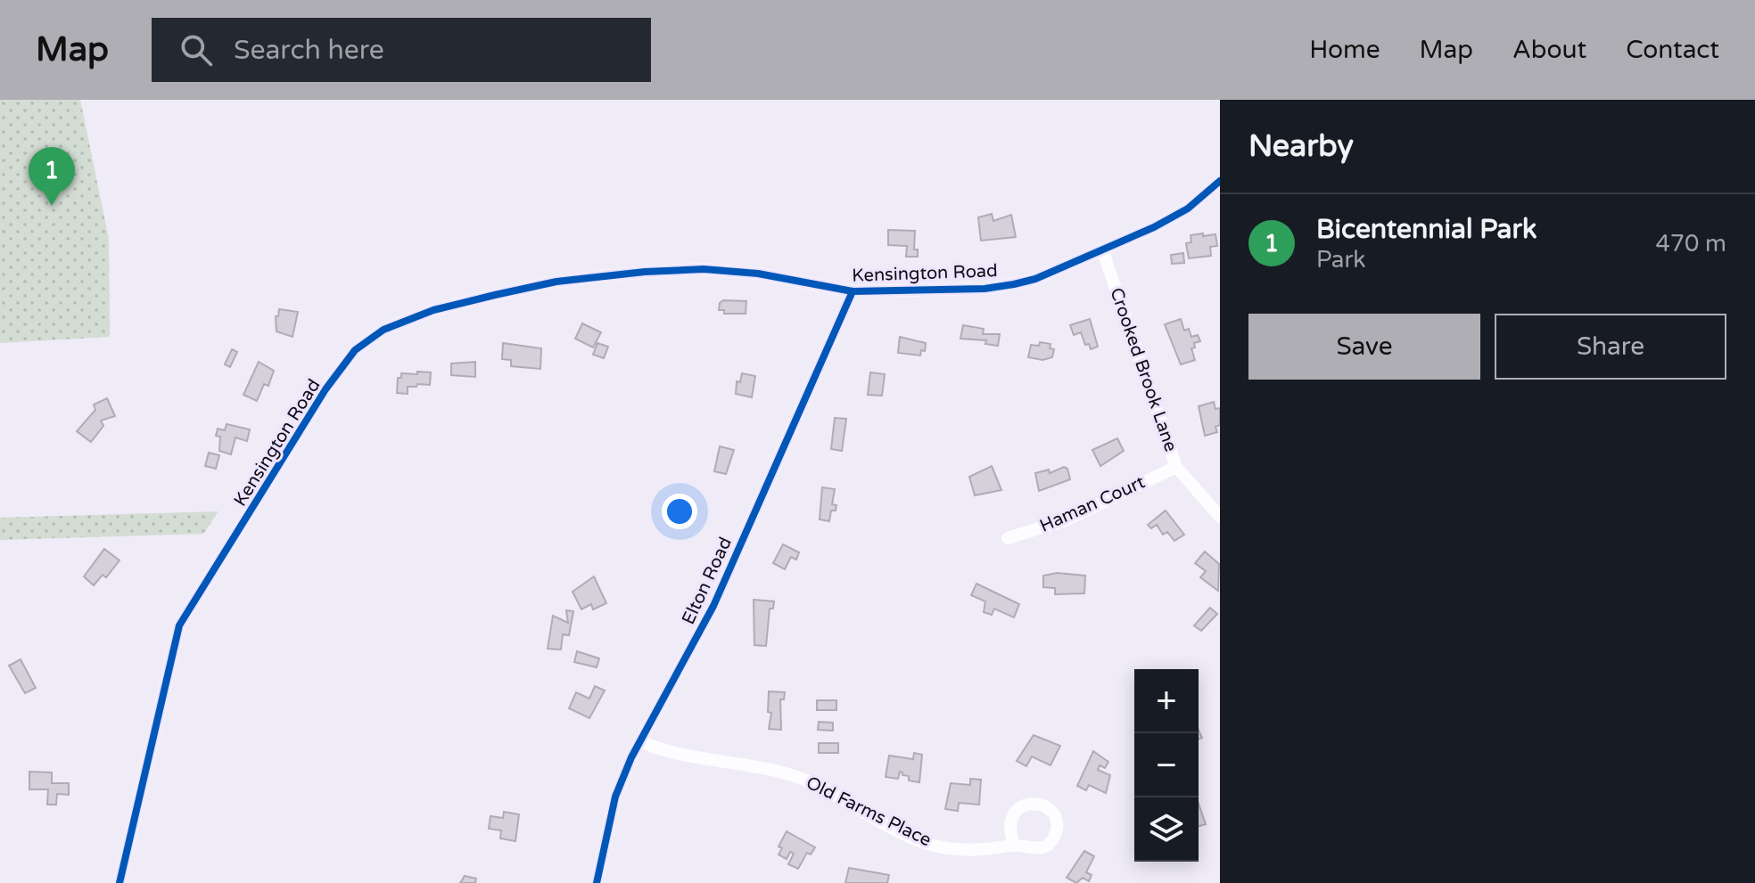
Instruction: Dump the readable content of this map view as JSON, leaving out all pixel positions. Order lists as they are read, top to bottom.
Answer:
{
  "streets": {
    "street": [
      "Kensington Road",
      "Crooked Brook Lane",
      "Haman Court",
      "Elton Road",
      "Old Farms Place"
    ]
  },
  "crossings": [
    ["Kensington Road", "Crooked Brook Lane"],
    ["Kensington Road", "Elton Road"],
    ["Crooked Brook Lane", "Haman Court"],
    ["Elton Road", "Old Farms Place"]
  ],
  "page": {
    "header": "Map",
    "search": "Search here",
    "nav": [
      "Home",
      "Map",
      "About",
      "Contact"
    ],
    "heading": "Nearby",
    "pins": "1",
    "list": [
      {
        "mark": "1",
        "name": "Bicentennial Park",
        "note": "Park",
        "value": "470 m"
      }
    ],
    "buttons": ["Save", "Share"],
    "map_buttons": ["+", "−"]
  }
}
